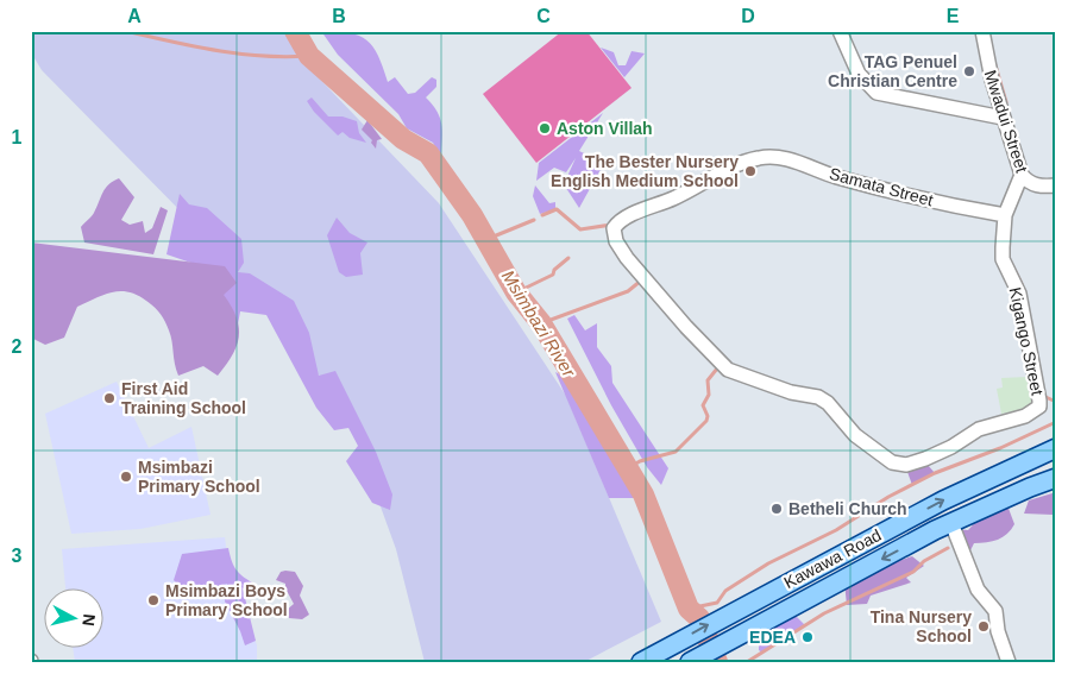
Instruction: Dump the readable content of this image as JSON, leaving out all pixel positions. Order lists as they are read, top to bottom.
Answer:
{
  "streets": {
    "main road": ["Kawawa Road"],
    "street": ["Mwadui Street", "Samata Street", "Kigango Street"]
  },
  "crossings": [
    ["Mwadui Street", "Kigango Street"],
    ["Samata Street", "Kigango Street"]
  ],
  "water": ["Msimbazi River"],
  "places": [
    "TAG Penuel Christian Centre",
    "Aston Villah",
    "The Bester Nursery English Medium School",
    "First Aid Training School",
    "Msimbazi Primary School",
    "Betheli Church",
    "Msimbazi Boys Primary School",
    "Tina Nursery School",
    "EDEA"
  ],
  "north": "right",
  "grid": {
    "columns": [
      "A",
      "B",
      "C",
      "D",
      "E"
    ],
    "rows": ["1", "2", "3"]
  }
}
